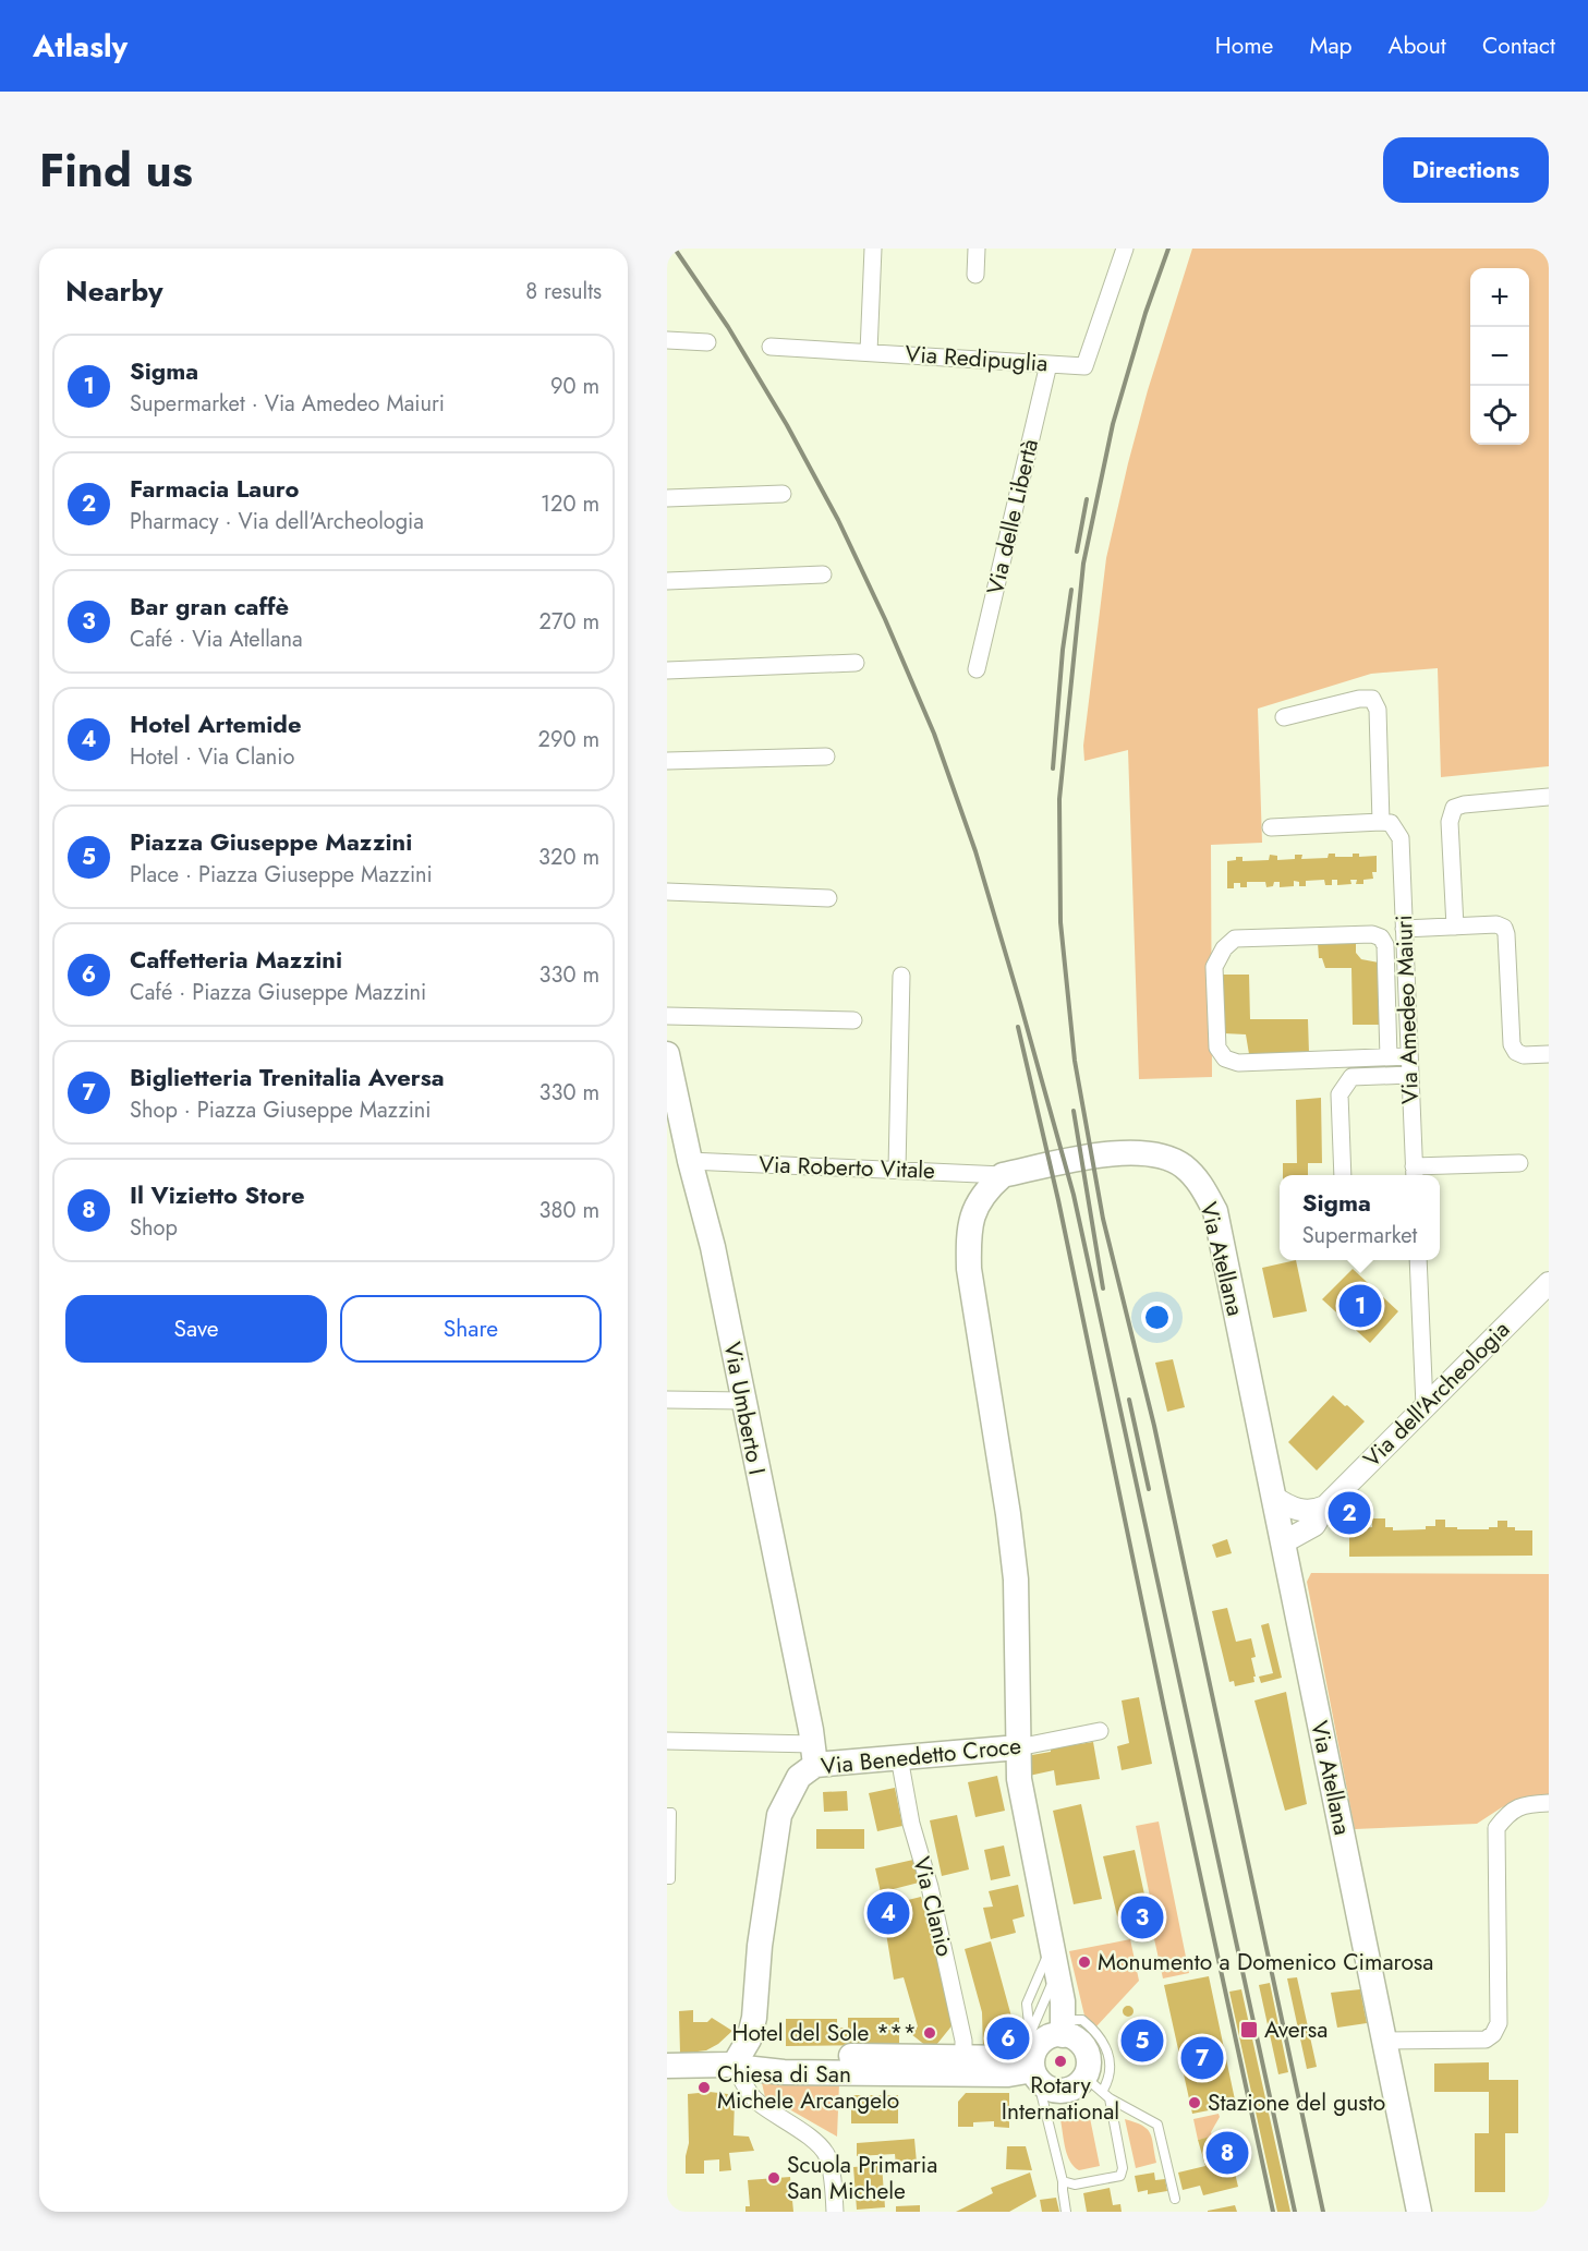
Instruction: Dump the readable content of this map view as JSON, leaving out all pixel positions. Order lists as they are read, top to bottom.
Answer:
{
  "streets": {
    "main road": ["Via Atellana", "Via Umberto I", "Via Benedetto Croce"],
    "street": [
      "Via Redipuglia",
      "Via delle Libertà",
      "Via Amedeo Maiuri",
      "Via Roberto Vitale",
      "Via dell'Archeologia",
      "Via Clanio"
    ]
  },
  "crossings": [
    ["Via Redipuglia", "Via delle Libertà"],
    ["Via Roberto Vitale", "Via Atellana"],
    ["Via Roberto Vitale", "Via Umberto I"],
    ["Via Atellana", "Via dell'Archeologia"],
    ["Via Umberto I", "Via Benedetto Croce"],
    ["Via Benedetto Croce", "Via Clanio"]
  ],
  "places": {
    "other": [
      "Monumento a Domenico Cimarosa",
      "Hotel del Sole ***",
      "Rotary International",
      "Chiesa di San Michele Arcangelo",
      "Stazione del gusto",
      "Scuola Primaria San Michele"
    ],
    "transit": ["Aversa"]
  },
  "page": {
    "header": "Atlasly",
    "nav": [
      "Home",
      "Map",
      "About",
      "Contact"
    ],
    "title": "Find us",
    "buttons": [
      "Directions",
      ["Save", "Share"]
    ],
    "heading": ["Nearby", "8 results"],
    "map_buttons": ["+", "−"],
    "list": [
      {
        "mark": "1",
        "name": "Sigma",
        "note": "Supermarket · Via Amedeo Maiuri",
        "value": "90 m"
      },
      {
        "mark": "2",
        "name": "Farmacia Lauro",
        "note": "Pharmacy · Via dell'Archeologia",
        "value": "120 m"
      },
      {
        "mark": "3",
        "name": "Bar gran caffè",
        "note": "Café · Via Atellana",
        "value": "270 m"
      },
      {
        "mark": "4",
        "name": "Hotel Artemide",
        "note": "Hotel · Via Clanio",
        "value": "290 m"
      },
      {
        "mark": "5",
        "name": "Piazza Giuseppe Mazzini",
        "note": "Place · Piazza Giuseppe Mazzini",
        "value": "320 m"
      },
      {
        "mark": "6",
        "name": "Caffetteria Mazzini",
        "note": "Café · Piazza Giuseppe Mazzini",
        "value": "330 m"
      },
      {
        "mark": "7",
        "name": "Biglietteria Trenitalia Aversa",
        "note": "Shop · Piazza Giuseppe Mazzini",
        "value": "330 m"
      },
      {
        "mark": "8",
        "name": "Il Vizietto Store",
        "note": "Shop",
        "value": "380 m"
      }
    ],
    "popup": ["Sigma", "Supermarket"],
    "pins": [
      "1",
      "2",
      "4",
      "3",
      "6",
      "5",
      "7",
      "8"
    ]
  }
}
